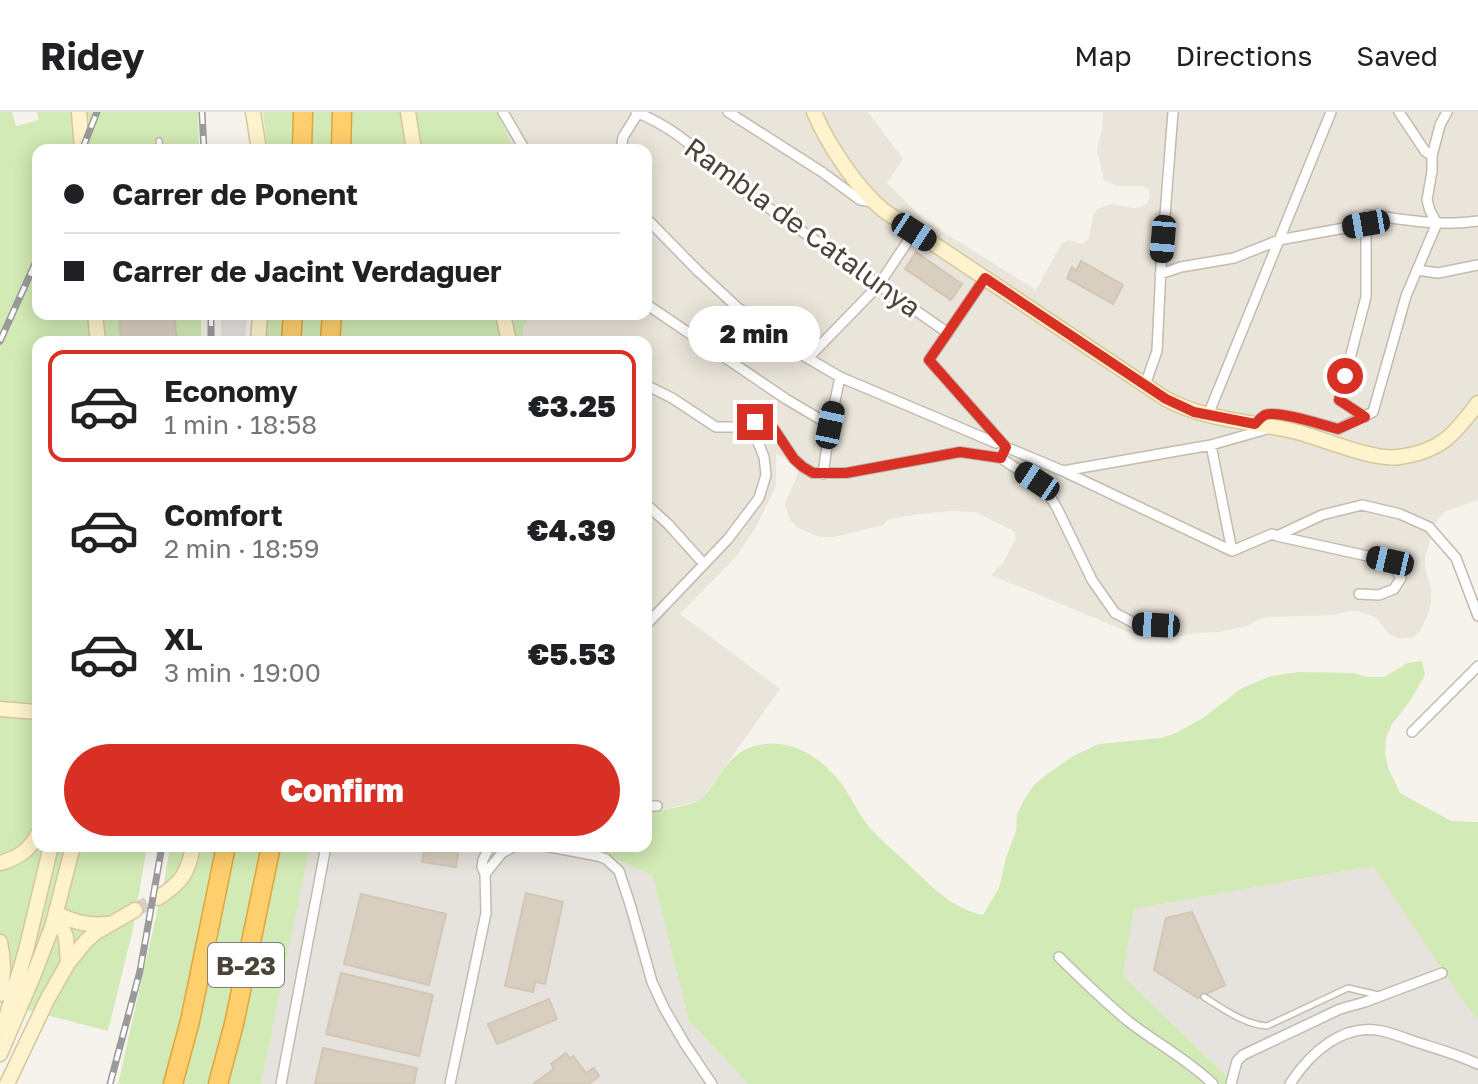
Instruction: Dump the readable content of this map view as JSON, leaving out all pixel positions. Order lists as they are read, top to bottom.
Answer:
{
  "streets": {
    "highway": ["B-23"],
    "street": ["Rambla de Catalunya"]
  },
  "page": {
    "header": "Ridey",
    "nav": ["Map", "Directions", "Saved"],
    "banner": ["Carrer de Ponent", "Carrer de Jacint Verdaguer"],
    "bubble": "2 min",
    "list": [
      {
        "name": "Economy",
        "note": "1 min · 18:58",
        "value": "€3.25"
      },
      {
        "name": "Comfort",
        "note": "2 min · 18:59",
        "value": "€4.39"
      },
      {
        "name": "XL",
        "note": "3 min · 19:00",
        "value": "€5.53"
      }
    ],
    "buttons": "Confirm"
  }
}
